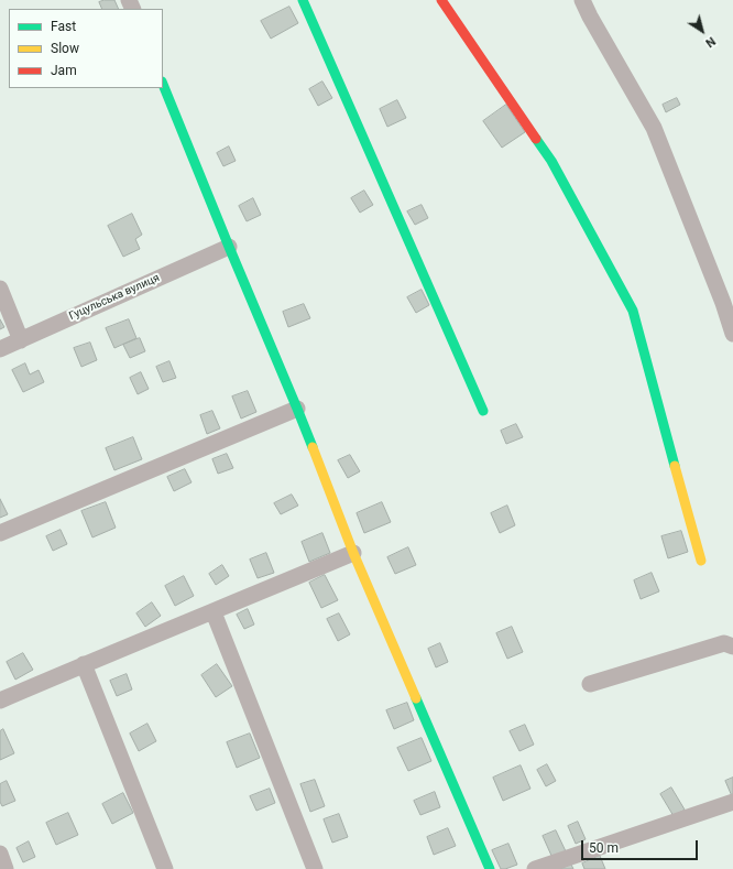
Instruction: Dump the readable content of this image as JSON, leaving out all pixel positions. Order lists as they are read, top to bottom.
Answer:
{
  "streets": {
    "street": ["Гуцульська вулиця"]
  },
  "legend": ["Fast", "Slow", "Jam"],
  "scale_bar": "50 m",
  "north": "bottom right"
}
